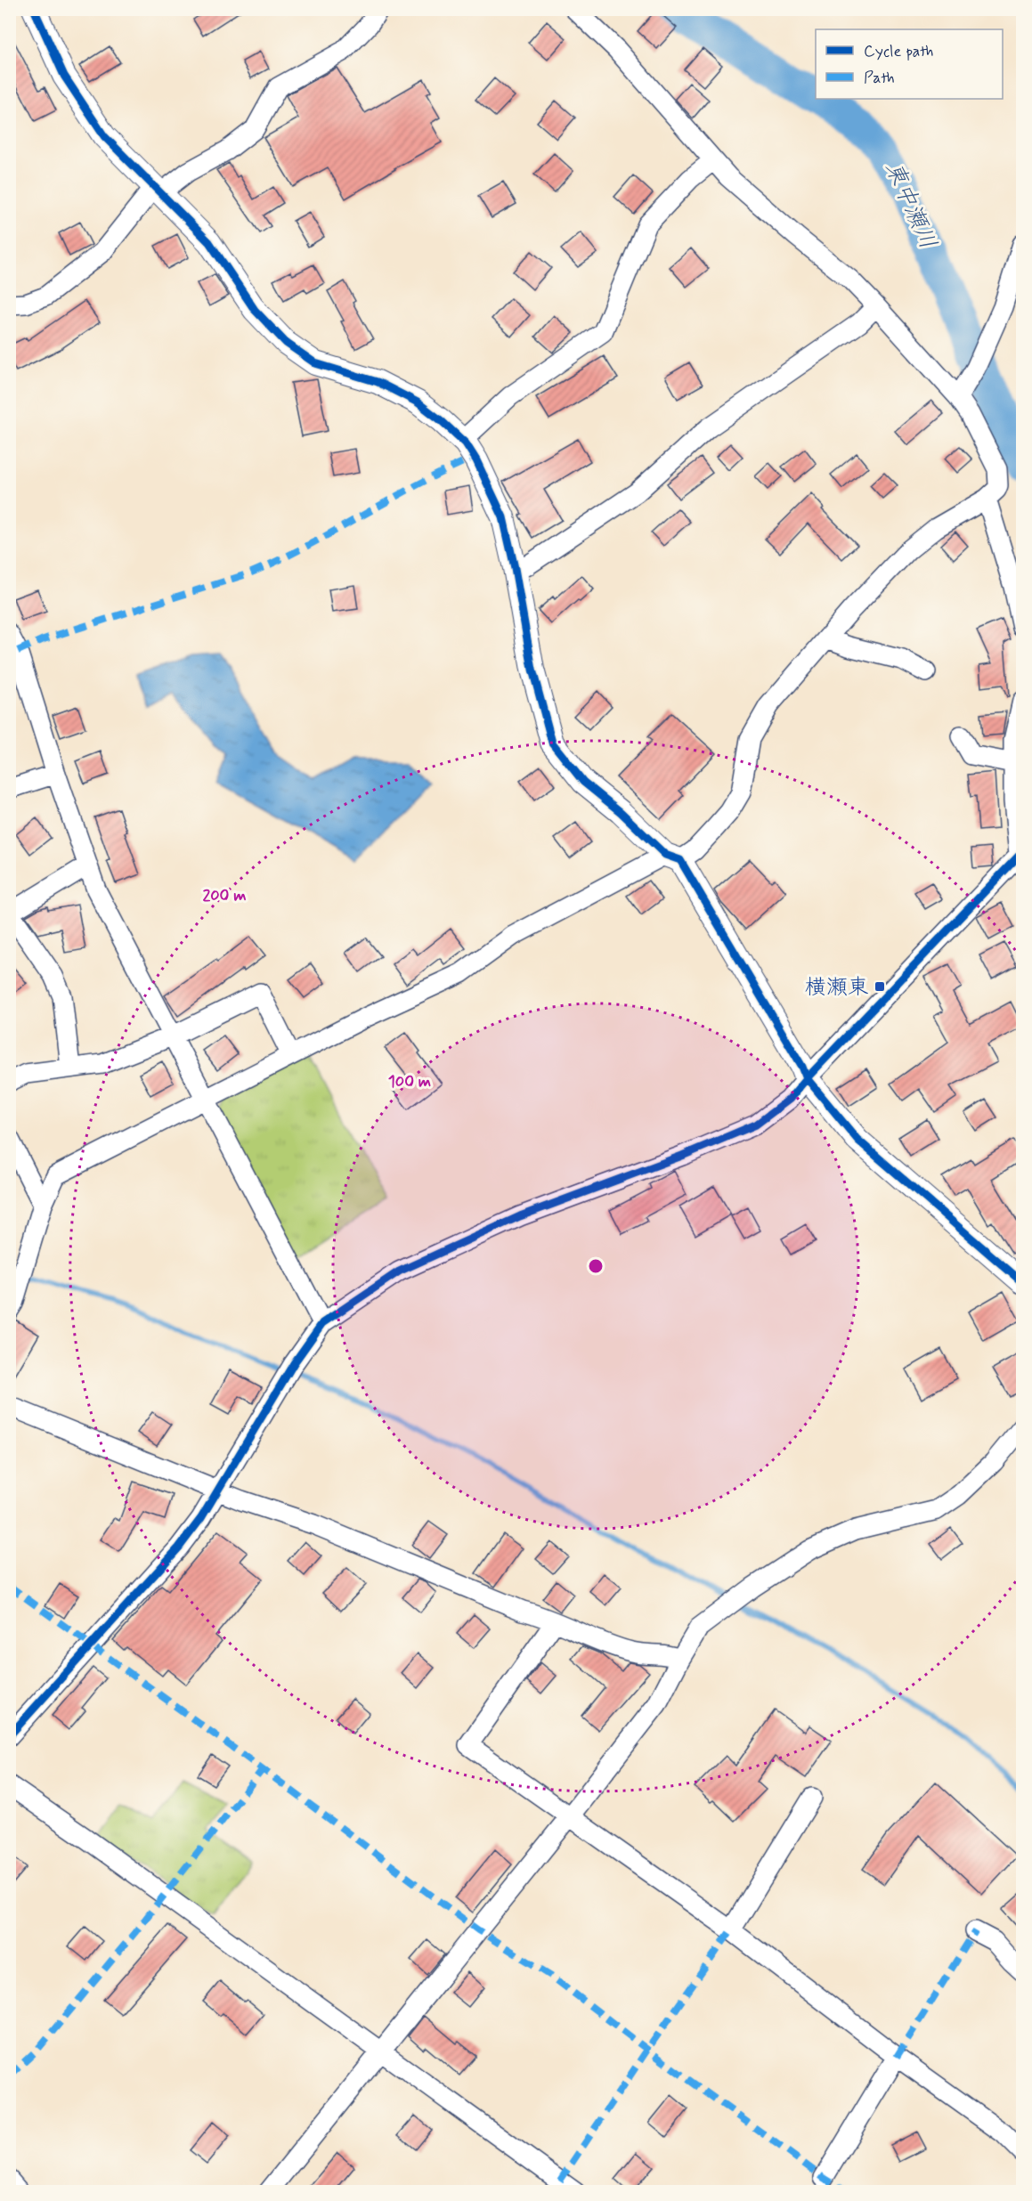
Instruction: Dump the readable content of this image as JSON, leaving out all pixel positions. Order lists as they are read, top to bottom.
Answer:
{
  "water": ["東中瀬川"],
  "places": {
    "transit": ["横瀬東"]
  },
  "legend": ["Cycle path", "Path"],
  "rings": ["200 m", "100 m"]
}
